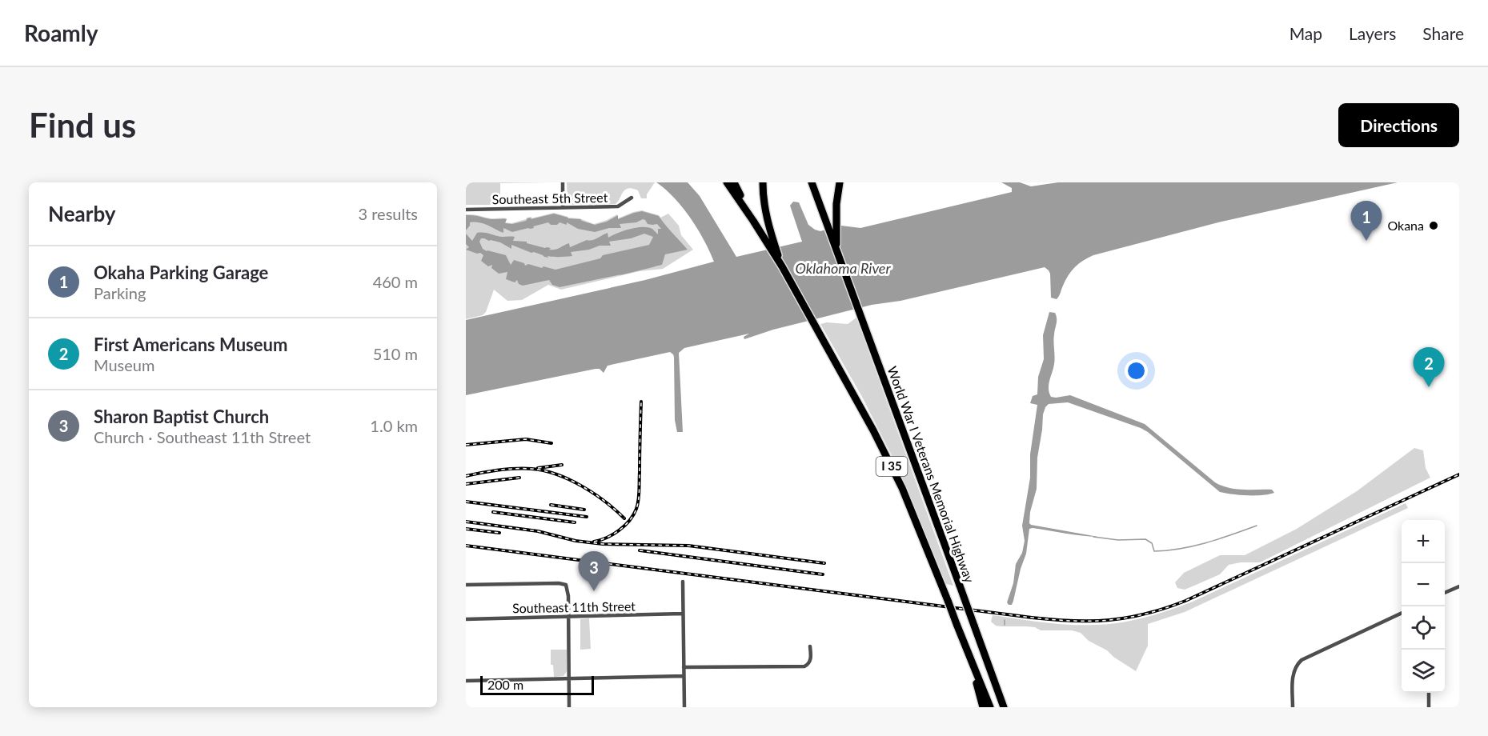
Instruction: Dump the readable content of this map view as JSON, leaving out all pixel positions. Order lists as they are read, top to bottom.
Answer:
{
  "streets": {
    "highway": ["I 35", "World War I Veterans Memorial Highway"],
    "street": ["Southeast 5th Street", "Southeast 11th Street"]
  },
  "crossings": [
    ["I 35", "World War I Veterans Memorial Highway"]
  ],
  "water": ["Oklahoma River"],
  "places": ["Okana"],
  "scale_bar": "200 m",
  "page": {
    "header": "Roamly",
    "nav": ["Map", "Layers", "Share"],
    "buttons": "Directions",
    "title": "Find us",
    "heading": ["Nearby", "3 results"],
    "pins": ["1", "2", "3"],
    "list": [
      {
        "mark": "1",
        "name": "Okaha Parking Garage",
        "note": "Parking",
        "value": "460 m"
      },
      {
        "mark": "2",
        "name": "First Americans Museum",
        "note": "Museum",
        "value": "510 m"
      },
      {
        "mark": "3",
        "name": "Sharon Baptist Church",
        "note": "Church · Southeast 11th Street",
        "value": "1.0 km"
      }
    ],
    "map_buttons": ["+", "−"],
    "scale": "200 m"
  }
}
